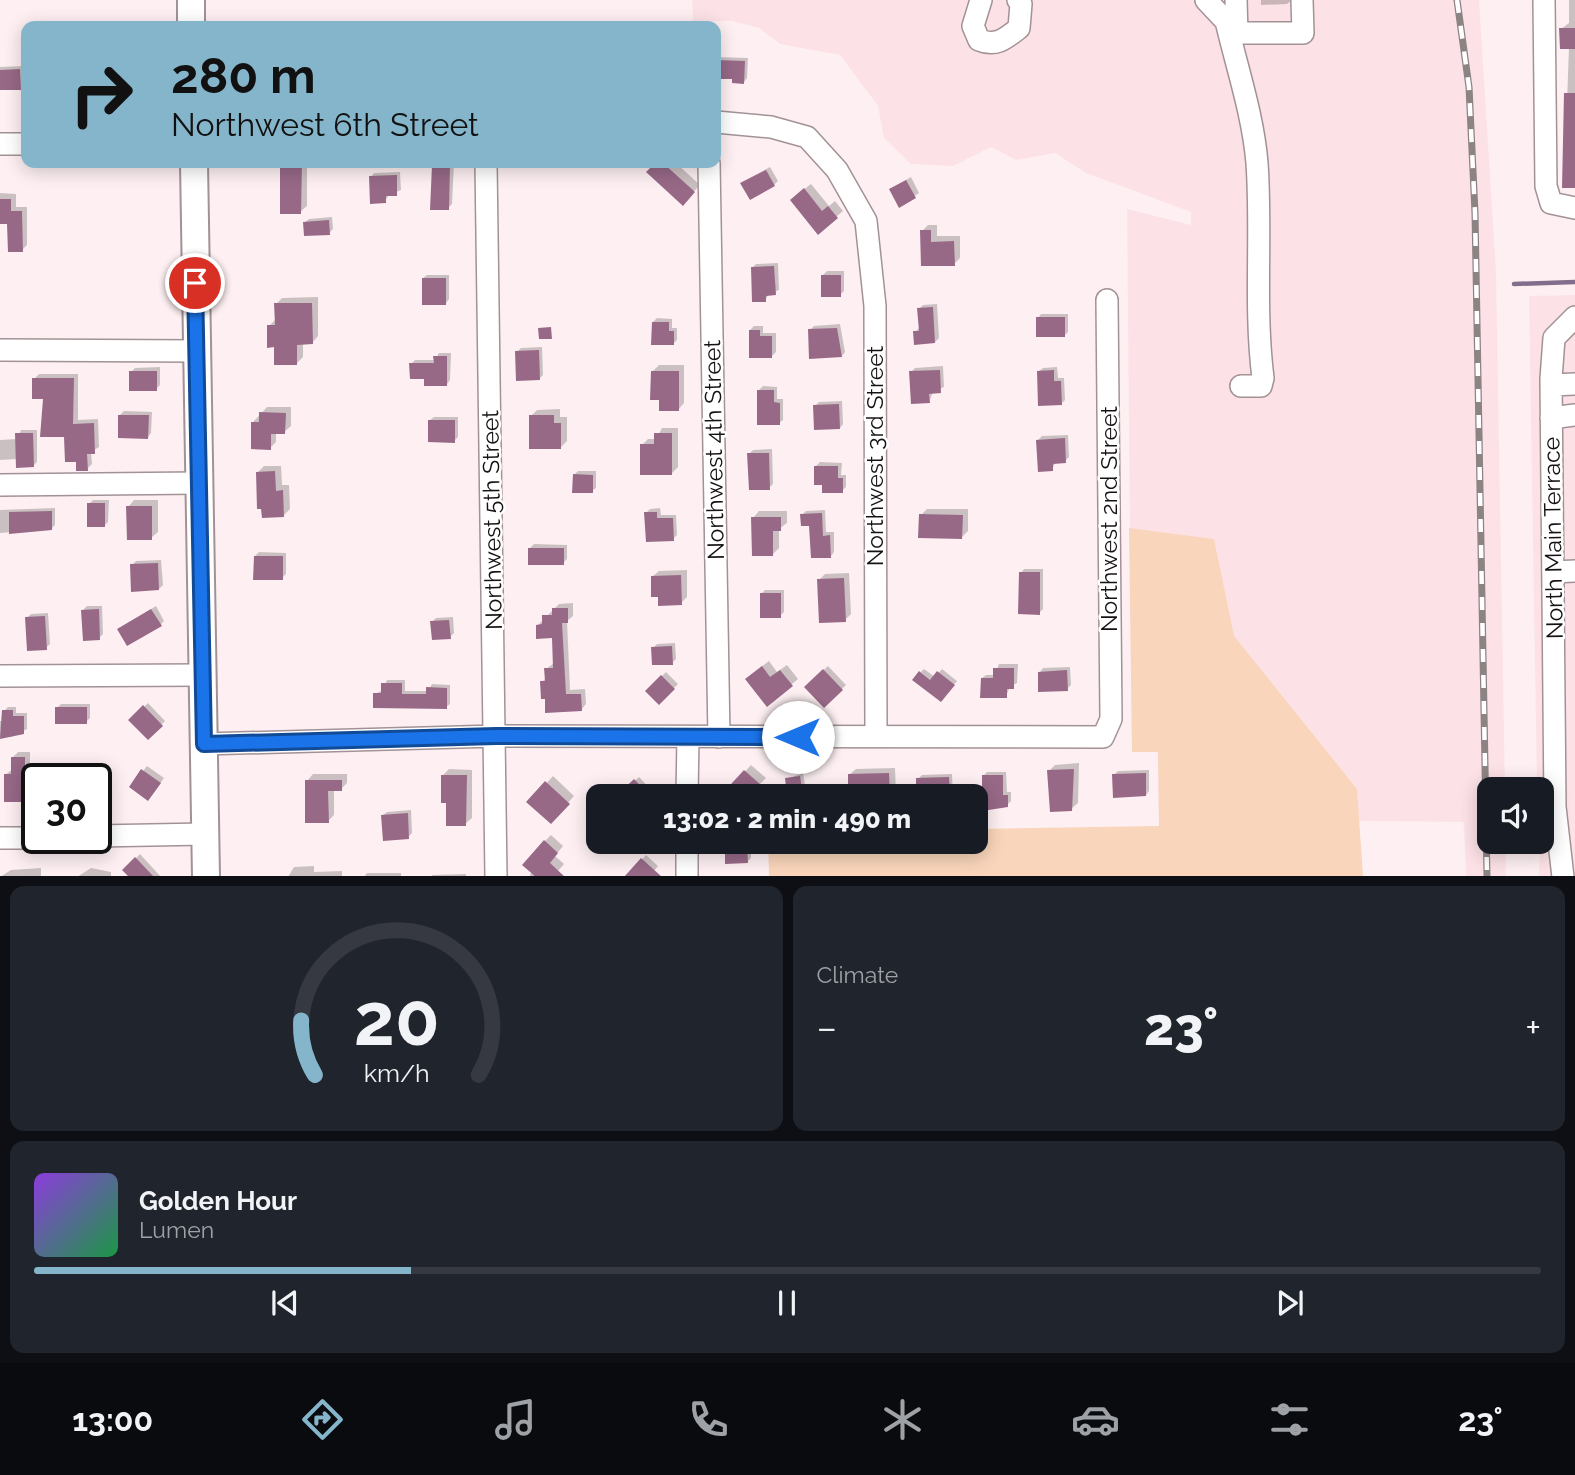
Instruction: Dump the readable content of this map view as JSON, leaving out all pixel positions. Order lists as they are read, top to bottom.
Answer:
{
  "streets": {
    "street": [
      "Northwest 4th Street",
      "Northwest 3rd Street",
      "Northwest 2nd Street",
      "Northwest 5th Street",
      "North Main Terrace"
    ]
  },
  "crossings": [
    ["Northwest 3rd Street", "Northwest 2nd Street"]
  ],
  "page": {
    "turn": ["280 m", "Northwest 6th Street"],
    "limit": "30",
    "trip": "13:02 · 2 min · 490 m",
    "tile": "Climate",
    "heat": ["−", "23°", "+"],
    "song": ["Golden Hour", "Lumen"],
    "tabs": ["13:00", "23°"],
    "gauge": ["20", "km/h"]
  }
}
